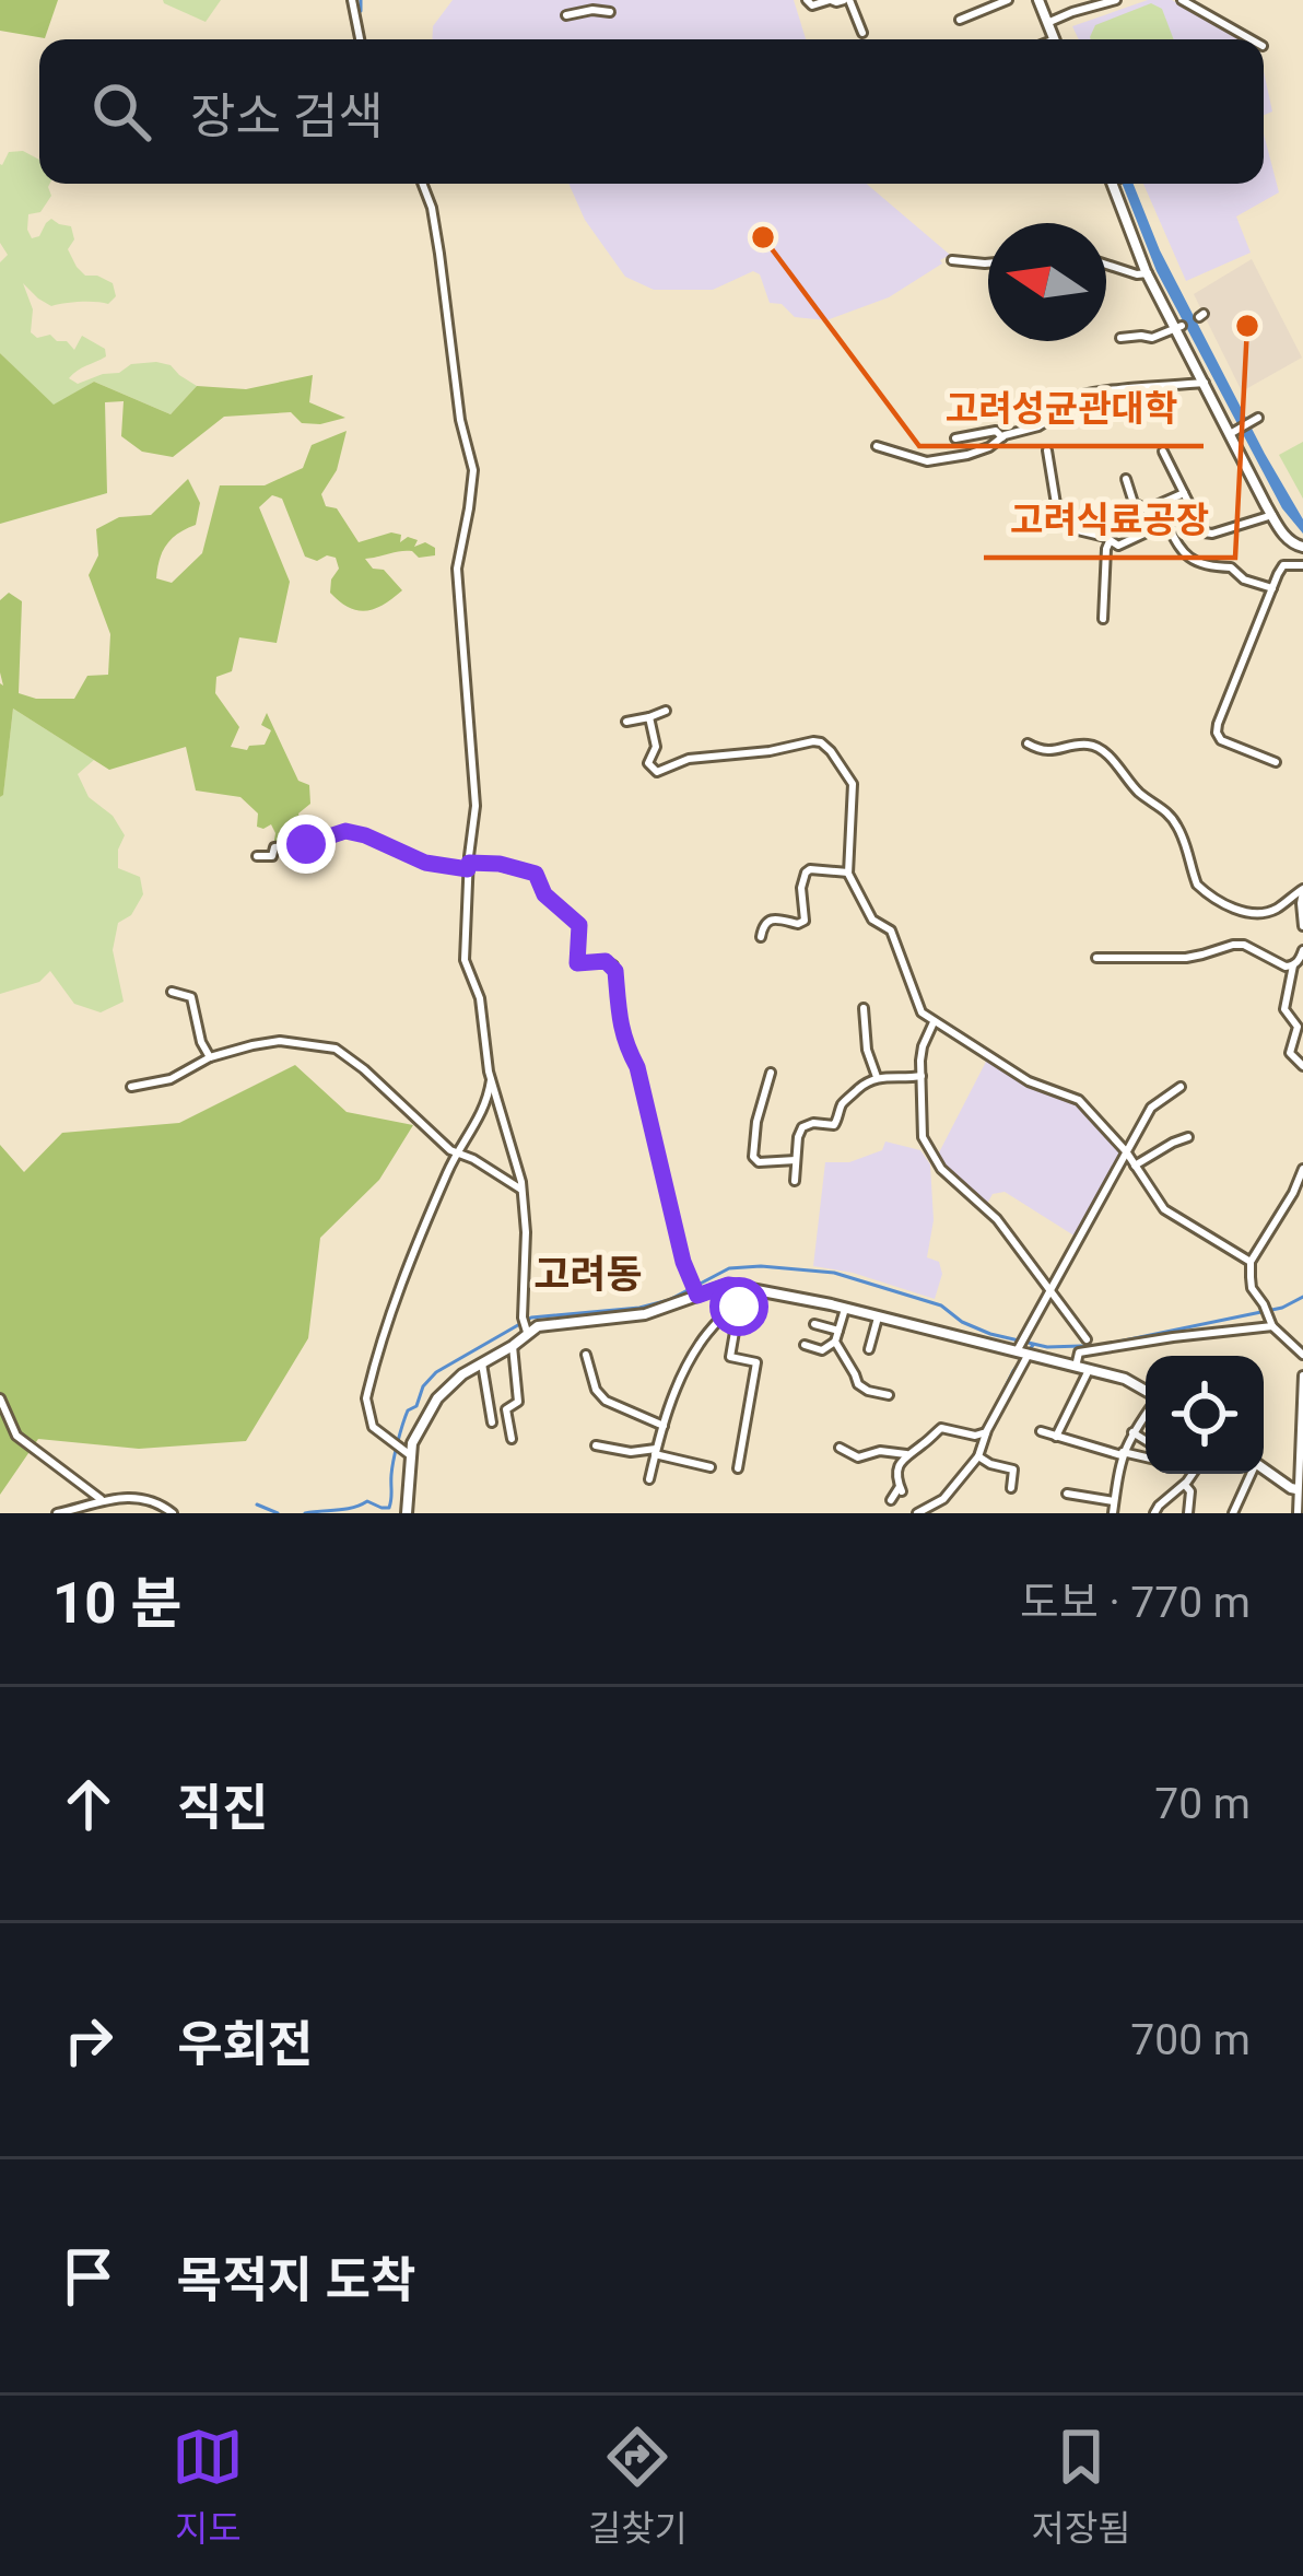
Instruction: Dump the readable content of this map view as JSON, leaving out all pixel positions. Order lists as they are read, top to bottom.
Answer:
{
  "districts": ["고려동"],
  "places": ["고려성균관대학", "고려식료공장"],
  "north": "left",
  "page": {
    "search": "장소 검색",
    "heading": ["10 분", "도보 · 770 m"],
    "list": [
      ["직진", "70 m"],
      ["우회전", "700 m"],
      "목적지 도착"
    ],
    "nav": ["지도", "길찾기", "저장됨"]
  }
}
